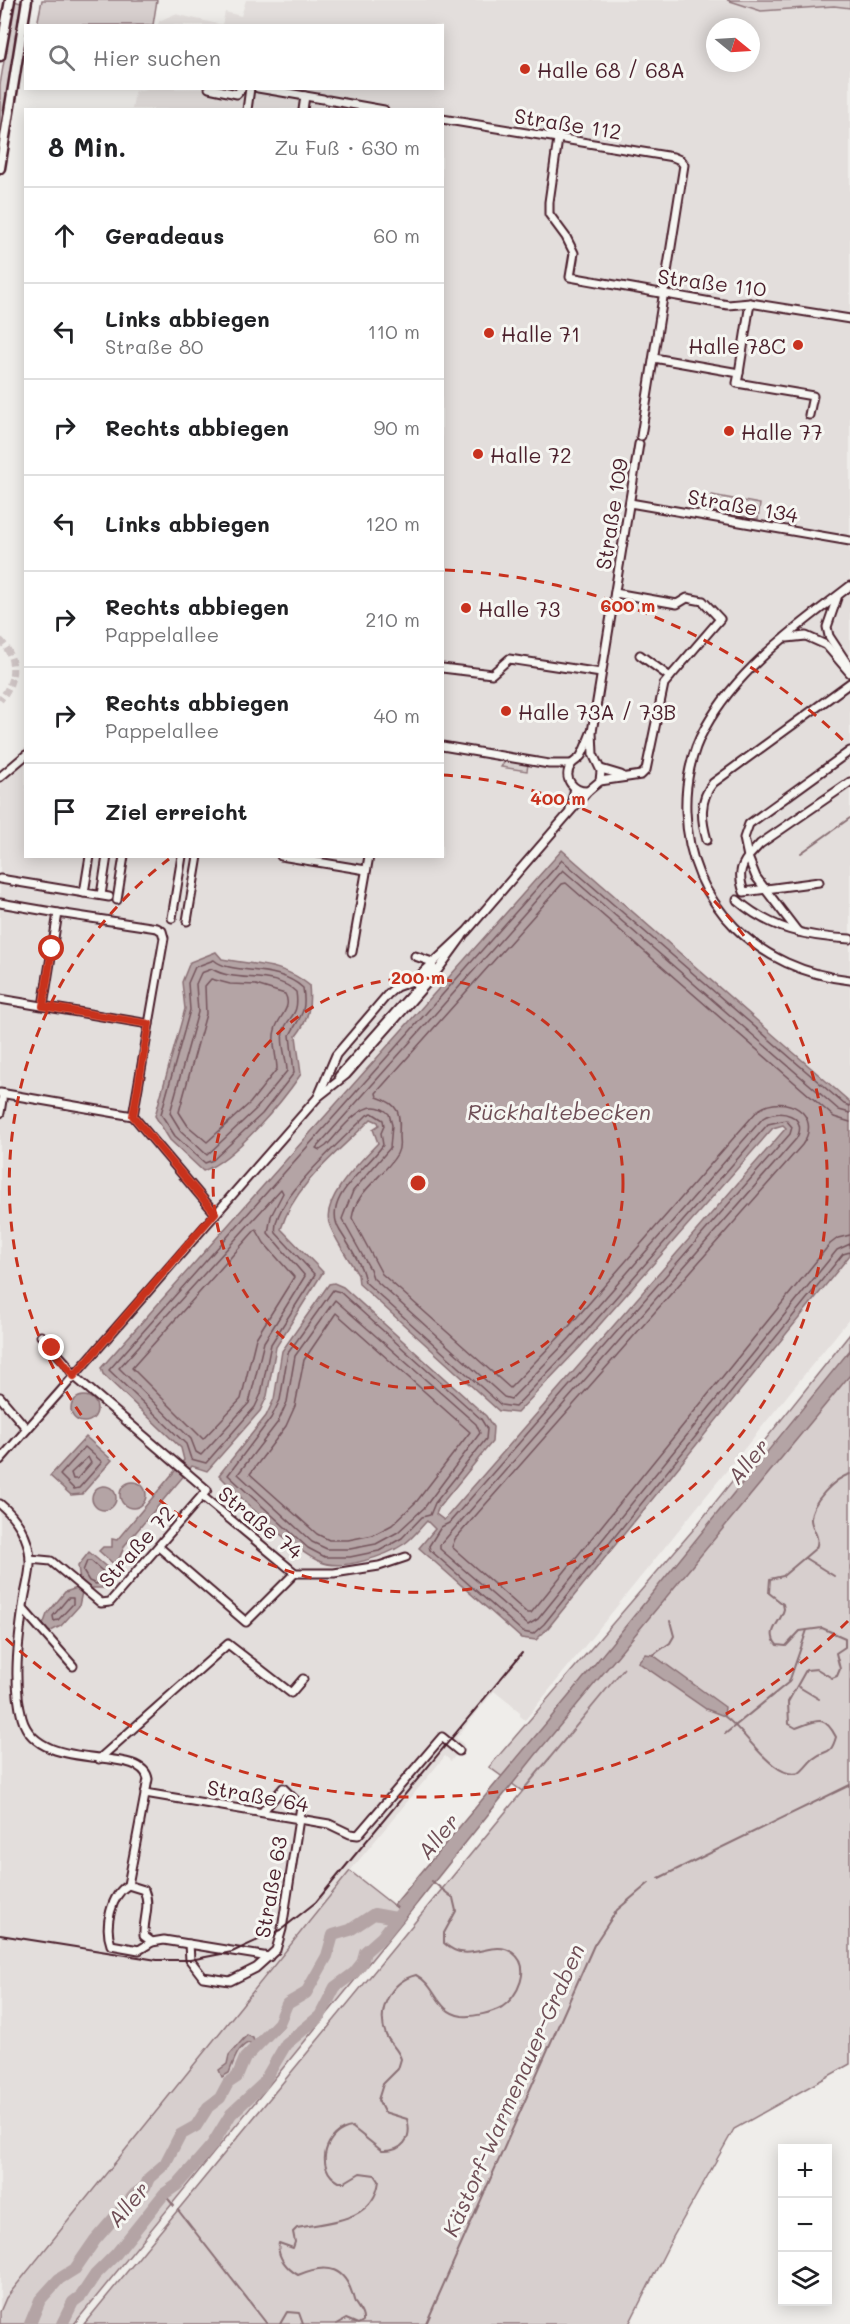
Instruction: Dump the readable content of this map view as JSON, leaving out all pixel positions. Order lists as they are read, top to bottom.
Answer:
{
  "streets": {
    "street": [
      "Straße 112",
      "Straße 110",
      "Straße 134",
      "Straße 109",
      "Straße 74",
      "Straße 72",
      "Straße 64",
      "Straße 63"
    ]
  },
  "crossings": [
    ["Straße 112", "Straße 110"],
    ["Straße 112", "Straße 109"],
    ["Straße 110", "Straße 109"],
    ["Straße 134", "Straße 109"],
    ["Straße 74", "Straße 72"],
    ["Straße 64", "Straße 63"]
  ],
  "water": ["Rückhaltebecken", "Aller", "Kästorf-Warmenauer-Graben"],
  "places": [
    "Halle 68 / 68A",
    "Halle 71",
    "Halle 78C",
    "Halle 77",
    "Halle 72",
    "Halle 73",
    "Halle 73A / 73B"
  ],
  "north": "right",
  "page": {
    "search": "Hier suchen",
    "heading": ["8 Min.", "Zu Fuß · 630 m"],
    "list": [
      ["Geradeaus", "60 m"],
      ["Links abbiegen", "Straße 80", "110 m"],
      ["Rechts abbiegen", "90 m"],
      ["Links abbiegen", "120 m"],
      ["Rechts abbiegen", "Pappelallee", "210 m"],
      ["Rechts abbiegen", "Pappelallee", "40 m"],
      "Ziel erreicht"
    ],
    "map_buttons": ["+", "−"]
  },
  "rings": ["600 m", "400 m", "200 m"]
}
